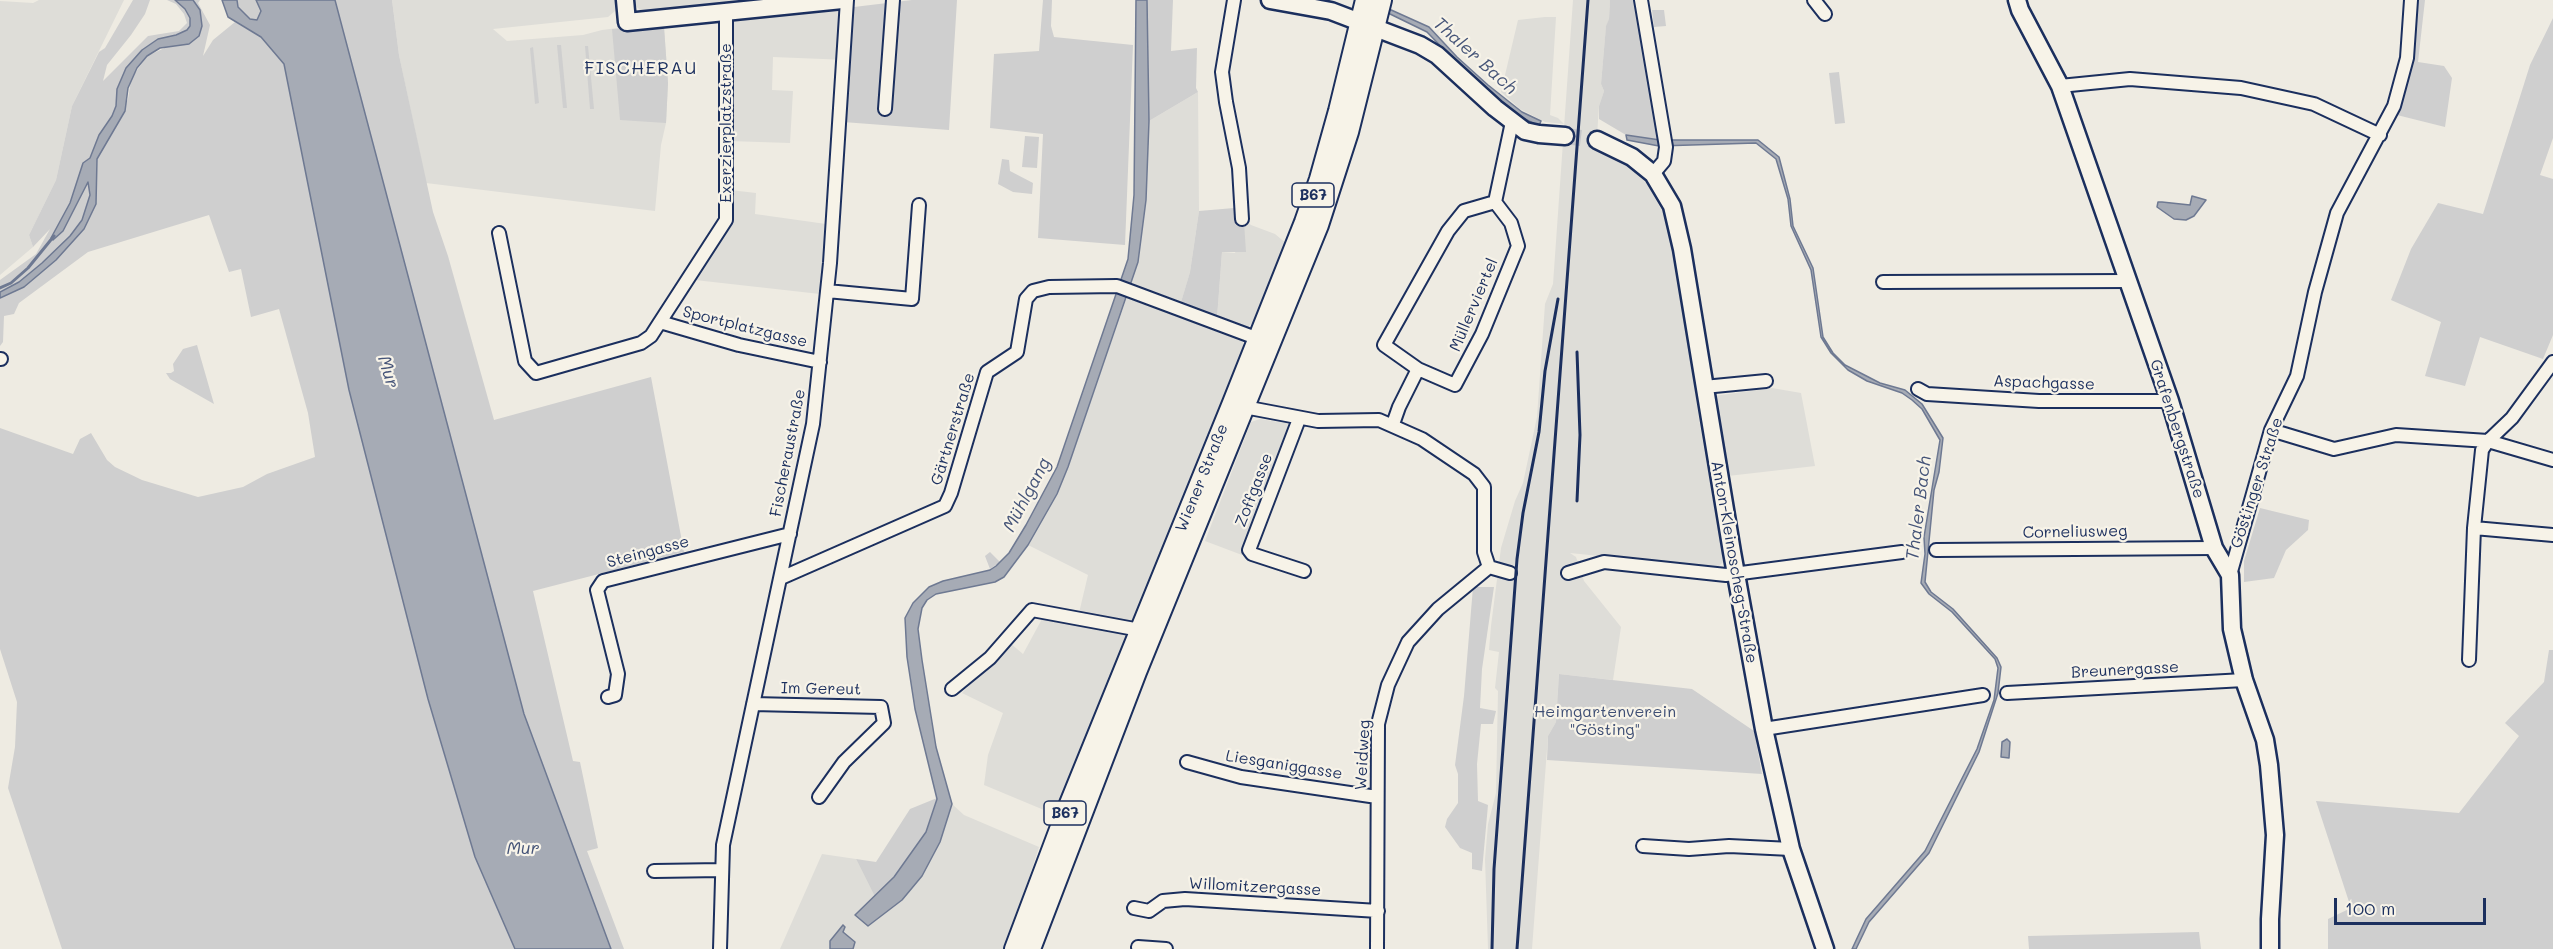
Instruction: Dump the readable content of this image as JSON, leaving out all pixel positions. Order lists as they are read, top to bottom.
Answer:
{
  "streets": {
    "main road": ["B67", "Wiener Straße"],
    "street": [
      "Exerzierplatzstraße",
      "Müllerviertel",
      "Sportplatzgasse",
      "Aspachgasse",
      "Gärtnerstraße",
      "Grafenbergstraße",
      "Fischeraustraße",
      "Göstinger Straße",
      "Zoffgasse",
      "Corneliusweg",
      "Steingasse",
      "Anton-Kleinoscheg-Straße",
      "Breunergasse",
      "Im Gereut",
      "Weidweg",
      "Liesganiggasse",
      "Willomitzergasse"
    ]
  },
  "crossings": [
    ["Exerzierplatzstraße", "Sportplatzgasse"],
    ["Sportplatzgasse", "Fischeraustraße"],
    ["Aspachgasse", "Grafenbergstraße"],
    ["Gärtnerstraße", "Fischeraustraße"],
    ["Gärtnerstraße", "Wiener Straße"],
    ["Grafenbergstraße", "Göstinger Straße"],
    ["Grafenbergstraße", "Corneliusweg"],
    ["Fischeraustraße", "Steingasse"],
    ["Fischeraustraße", "Im Gereut"],
    ["Göstinger Straße", "Breunergasse"],
    ["Weidweg", "Liesganiggasse"],
    ["Weidweg", "Willomitzergasse"]
  ],
  "districts": ["FISCHERAU"],
  "water": ["Thaler Bach", "Mur", "Mühlgang"],
  "parks": ["Heimgartenverein \"Gösting\""],
  "scale_bar": "100 m"
}
